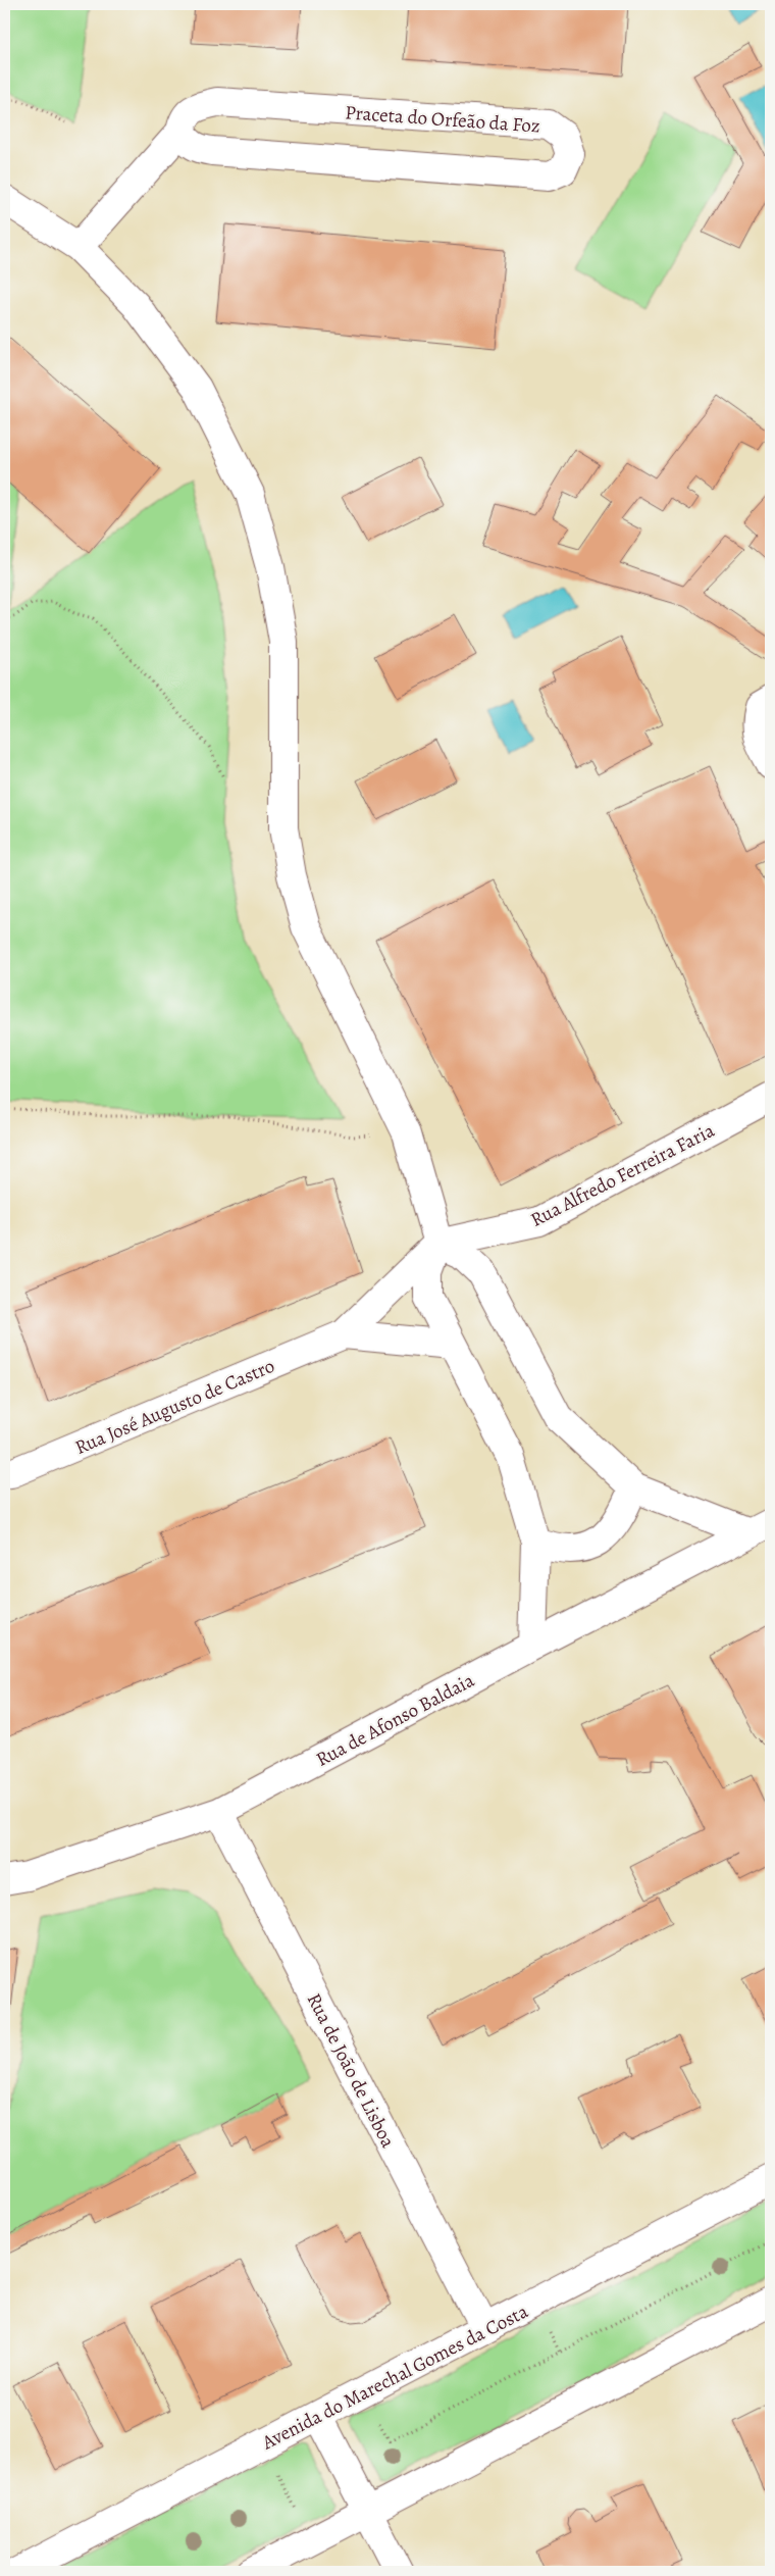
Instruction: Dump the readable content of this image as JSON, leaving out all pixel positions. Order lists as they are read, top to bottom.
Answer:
{
  "streets": {
    "street": [
      "Praceta do Orfeão da Foz",
      "Rua Alfredo Ferreira Faria",
      "Rua José Augusto de Castro",
      "Rua de Afonso Baldaia",
      "Rua de João de Lisboa",
      "Avenida do Marechal Gomes da Costa"
    ]
  },
  "crossings": [
    ["Rua Alfredo Ferreira Faria", "Rua José Augusto de Castro"],
    ["Rua de Afonso Baldaia", "Rua de João de Lisboa"],
    ["Rua de João de Lisboa", "Avenida do Marechal Gomes da Costa"]
  ]
}
